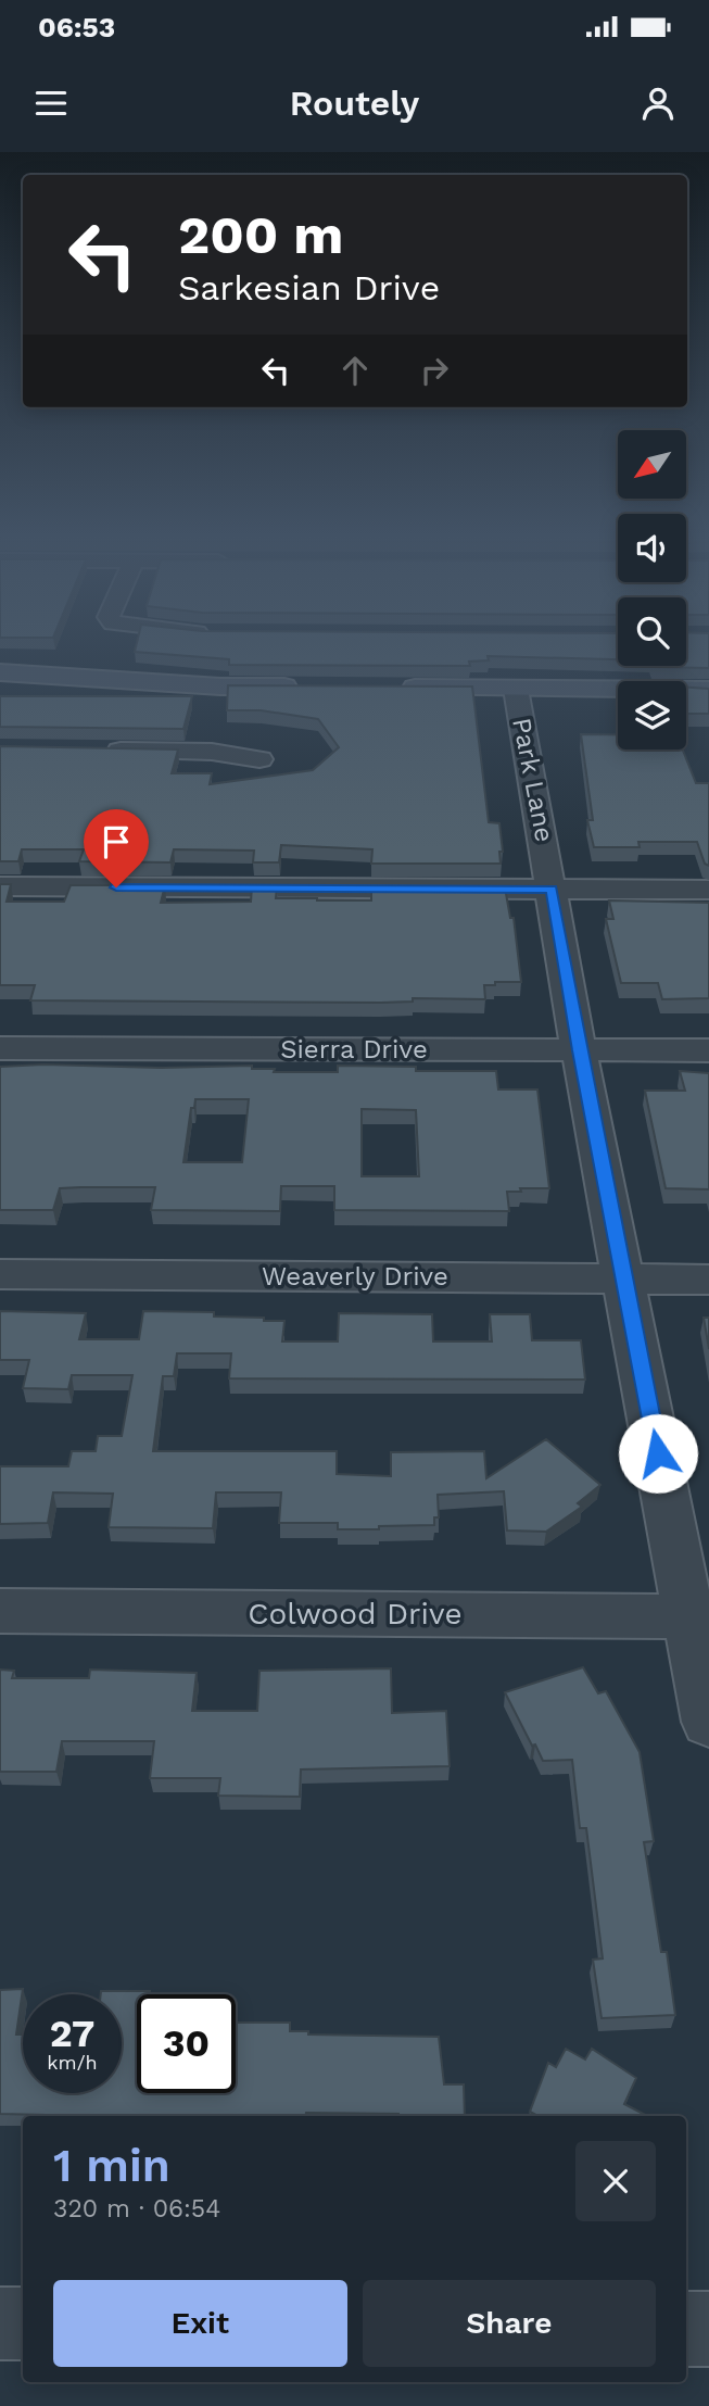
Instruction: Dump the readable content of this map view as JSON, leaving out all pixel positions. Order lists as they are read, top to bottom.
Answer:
{
  "streets": {
    "street": [
      "Park Lane",
      "Sierra Drive",
      "Weaverly Drive",
      "Colwood Drive"
    ]
  },
  "crossings": [
    ["Park Lane", "Sierra Drive"],
    ["Park Lane", "Weaverly Drive"],
    ["Park Lane", "Colwood Drive"]
  ],
  "north": "bottom left",
  "page": {
    "status": "06:53",
    "header": "Routely",
    "turn": ["200 m", "Sarkesian Drive"],
    "speed": "27 km/h",
    "limit": "30",
    "heading": ["1 min", "320 m · 06:54"],
    "buttons": ["Exit", "Share"]
  }
}
